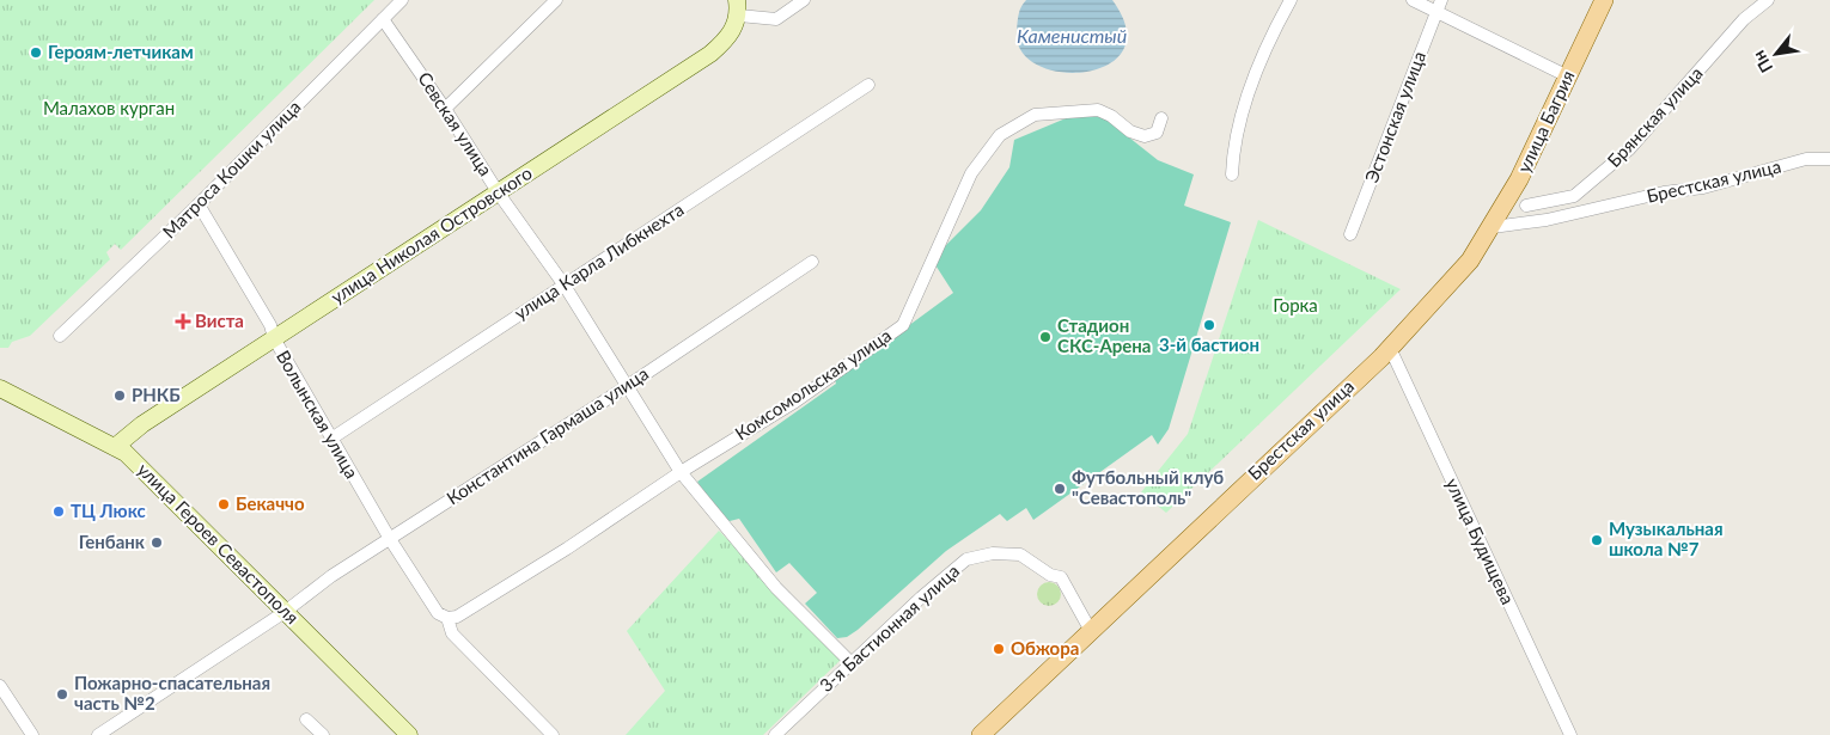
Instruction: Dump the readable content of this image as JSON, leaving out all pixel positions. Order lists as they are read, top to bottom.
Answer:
{
  "streets": {
    "main road": [
      "улица Багрия",
      "Брестская улица",
      "улица Николая Островского",
      "улица Героев Севастополя"
    ],
    "street": [
      "Эстонская улица",
      "Брянская улица",
      "Севская улица",
      "Матроса Кошки улица",
      "улица Карла Либкнехта",
      "Комсомольская улица",
      "Волынская улица",
      "Константина Гармаша улица",
      "улица Будищева",
      "3-я Бастионная улица"
    ]
  },
  "crossings": [
    ["улица Багрия", "Брестская улица"],
    ["Севская улица", "Матроса Кошки улица"],
    ["Севская улица", "улица Николая Островского"],
    ["Севская улица", "улица Карла Либкнехта"],
    ["Севская улица", "Комсомольская улица"],
    ["Севская улица", "Константина Гармаша улица"],
    ["Севская улица", "3-я Бастионная улица"],
    ["Матроса Кошки улица", "Волынская улица"],
    ["Брестская улица", "улица Будищева"],
    ["Брестская улица", "3-я Бастионная улица"],
    ["улица Николая Островского", "Волынская улица"],
    ["улица Николая Островского", "улица Героев Севастополя"],
    ["улица Карла Либкнехта", "Волынская улица"],
    ["Комсомольская улица", "Волынская улица"],
    ["Волынская улица", "Константина Гармаша улица"],
    ["Константина Гармаша улица", "улица Героев Севастополя"]
  ],
  "water": ["Каменистый"],
  "parks": ["Малахов курган", "Горка"],
  "places": {
    "other": [
      "Героям-летчикам",
      "3-й бастион",
      "Стадион СКС-Арена",
      "РНКБ",
      "Футбольный клуб \"Севастополь\"",
      "Бекаччо",
      "ТЦ Люкс",
      "Музыкальная школа №7",
      "Генбанк",
      "Обжора",
      "Пожарно-спасательная часть №2"
    ],
    "health": ["Виста"]
  },
  "north": "bottom left"
}
